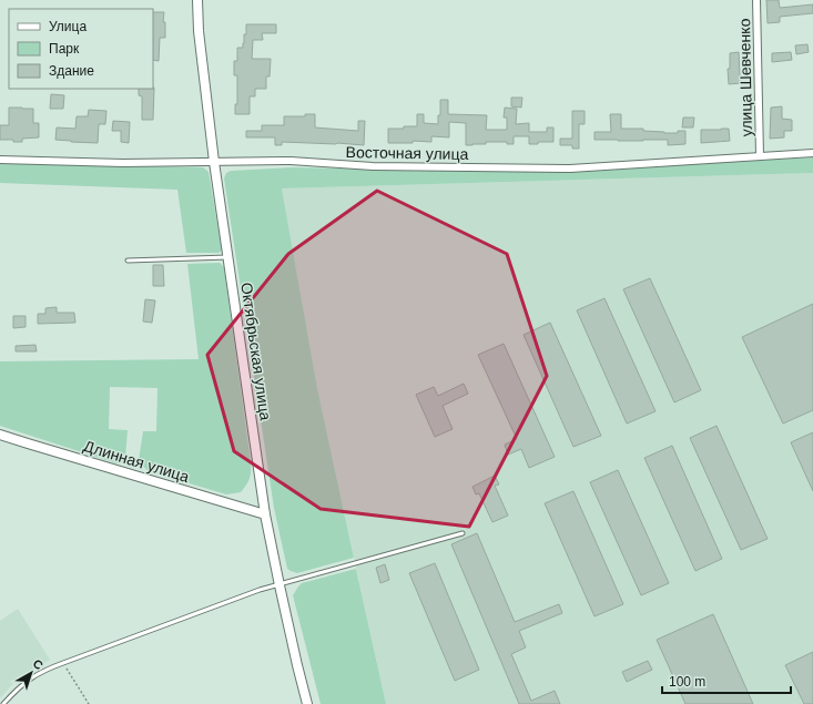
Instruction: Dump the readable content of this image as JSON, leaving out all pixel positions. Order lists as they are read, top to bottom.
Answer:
{
  "streets": {
    "street": [
      "улица Шевченко",
      "Восточная улица",
      "Октябрьская улица",
      "Длинная улица"
    ]
  },
  "crossings": [
    ["улица Шевченко", "Восточная улица"],
    ["Восточная улица", "Октябрьская улица"],
    ["Октябрьская улица", "Длинная улица"]
  ],
  "legend": ["Улица", "Парк", "Здание"],
  "scale_bar": "100 m",
  "north": "top right"
}
